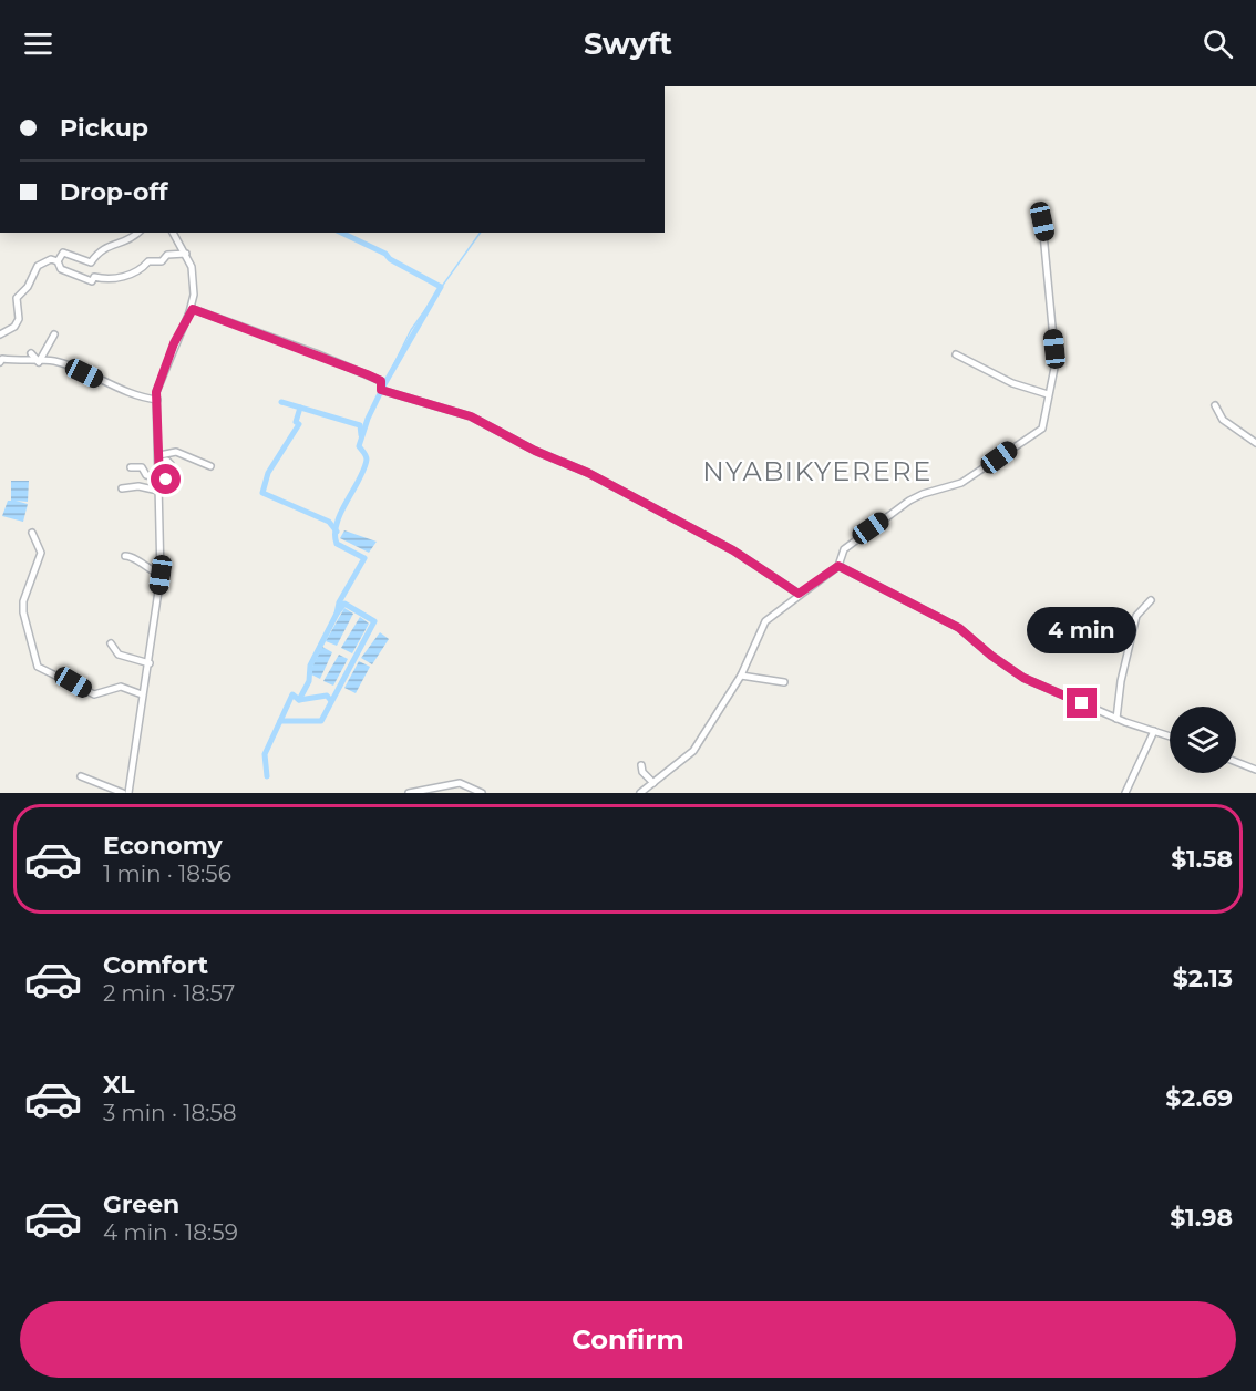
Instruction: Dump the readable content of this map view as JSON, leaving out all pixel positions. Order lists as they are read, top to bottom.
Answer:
{
  "districts": ["NYABIKYERERE"],
  "page": {
    "header": "Swyft",
    "banner": ["Pickup", "Drop-off"],
    "bubble": "4 min",
    "list": [
      {
        "name": "Economy",
        "note": "1 min · 18:56",
        "value": "$1.58"
      },
      {
        "name": "Comfort",
        "note": "2 min · 18:57",
        "value": "$2.13"
      },
      {
        "name": "XL",
        "note": "3 min · 18:58",
        "value": "$2.69"
      },
      {
        "name": "Green",
        "note": "4 min · 18:59",
        "value": "$1.98"
      }
    ],
    "buttons": "Confirm"
  }
}
